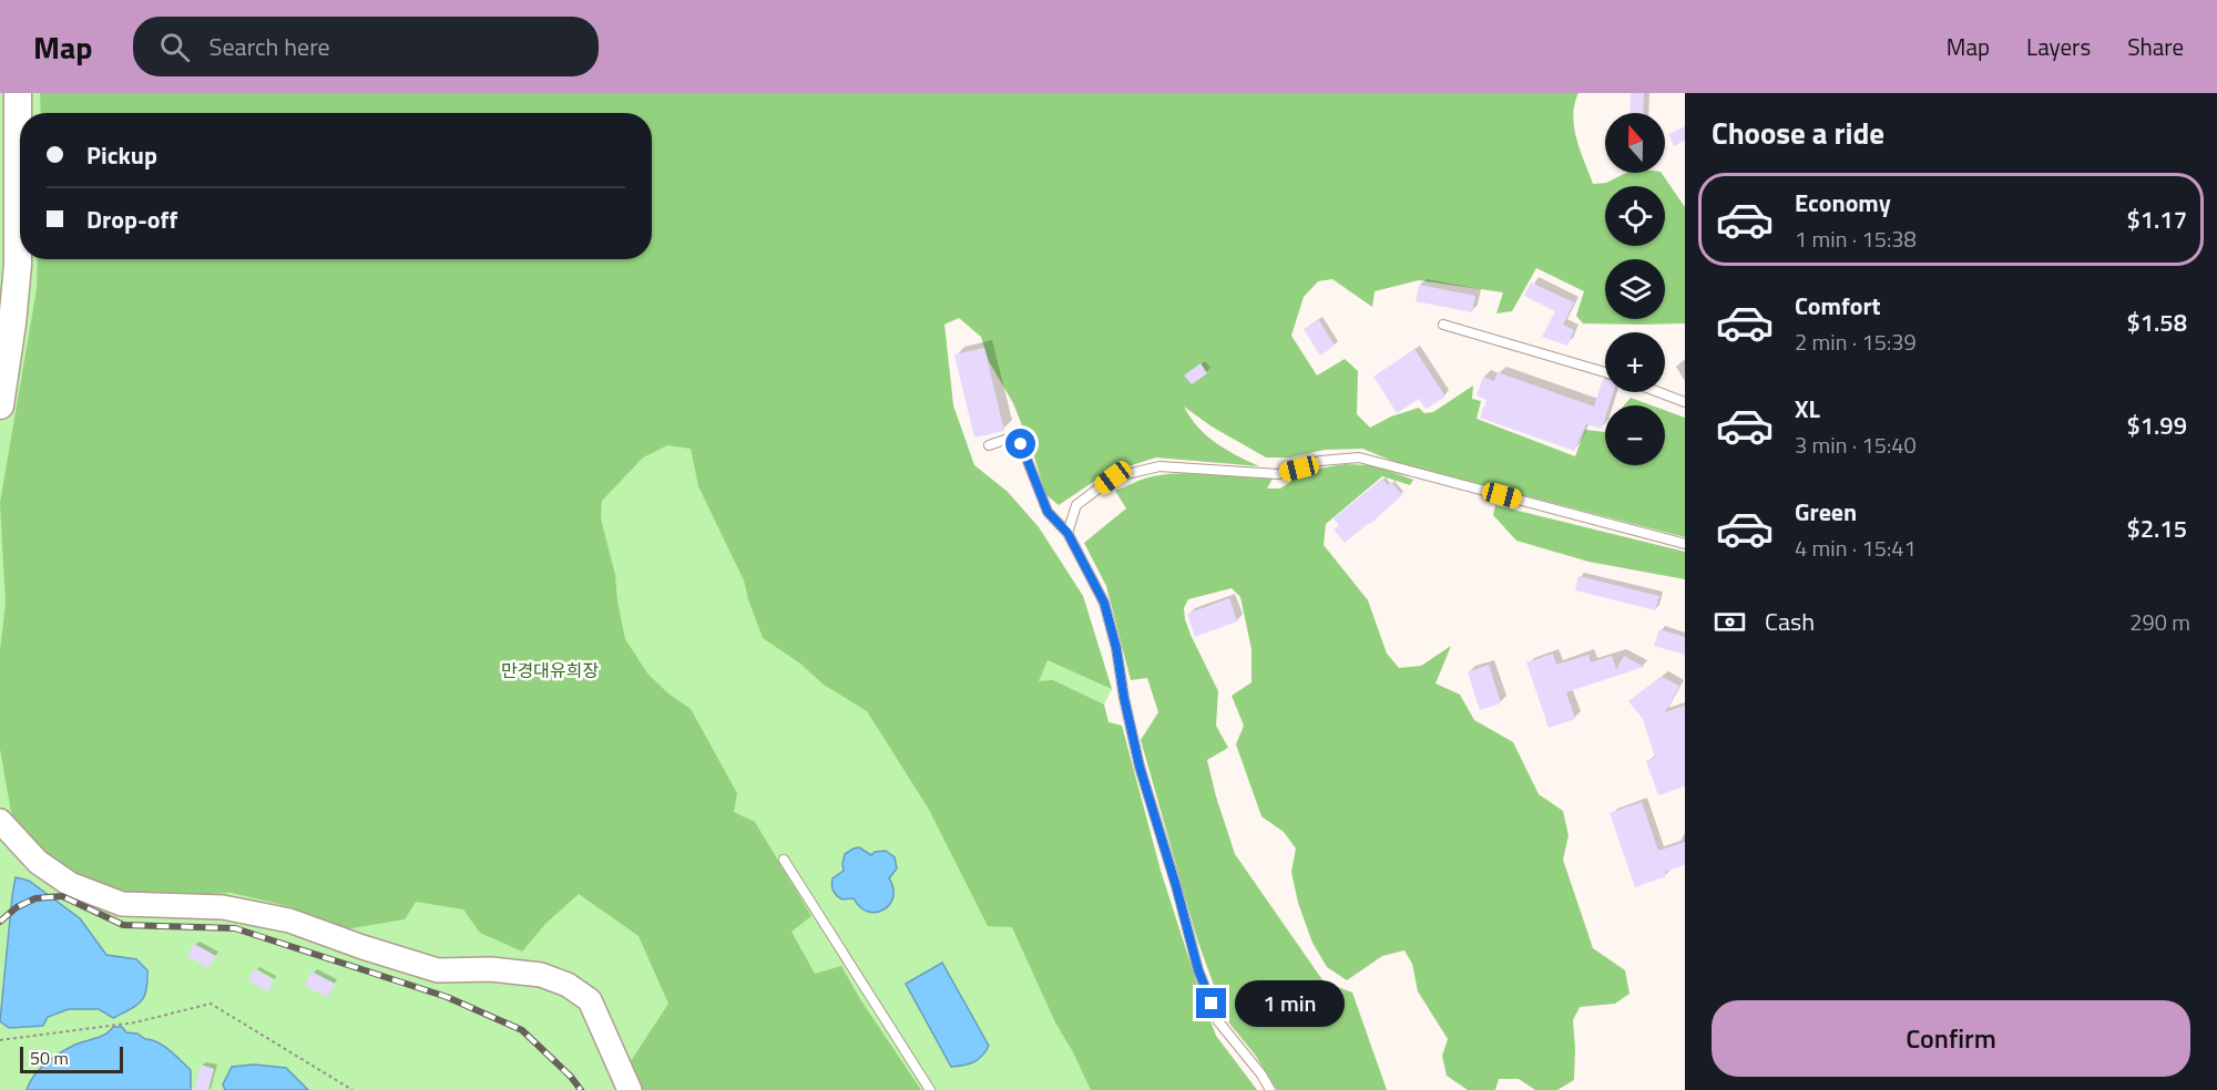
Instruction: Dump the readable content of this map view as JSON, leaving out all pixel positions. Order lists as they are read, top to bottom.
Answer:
{
  "parks": ["만경대유희장"],
  "scale_bar": "50 m",
  "north": "top",
  "page": {
    "header": "Map",
    "search": "Search here",
    "nav": ["Map", "Layers", "Share"],
    "heading": "Choose a ride",
    "map_buttons": ["+", "−"],
    "banner": ["Pickup", "Drop-off"],
    "list": [
      {
        "name": "Economy",
        "note": "1 min · 15:38",
        "value": "$1.17"
      },
      {
        "name": "Comfort",
        "note": "2 min · 15:39",
        "value": "$1.58"
      },
      {
        "name": "XL",
        "note": "3 min · 15:40",
        "value": "$1.99"
      },
      {
        "name": "Green",
        "note": "4 min · 15:41",
        "value": "$2.15"
      }
    ],
    "pay": ["Cash", "290 m"],
    "bubble": "1 min",
    "buttons": "Confirm",
    "scale": "50 m"
  }
}
